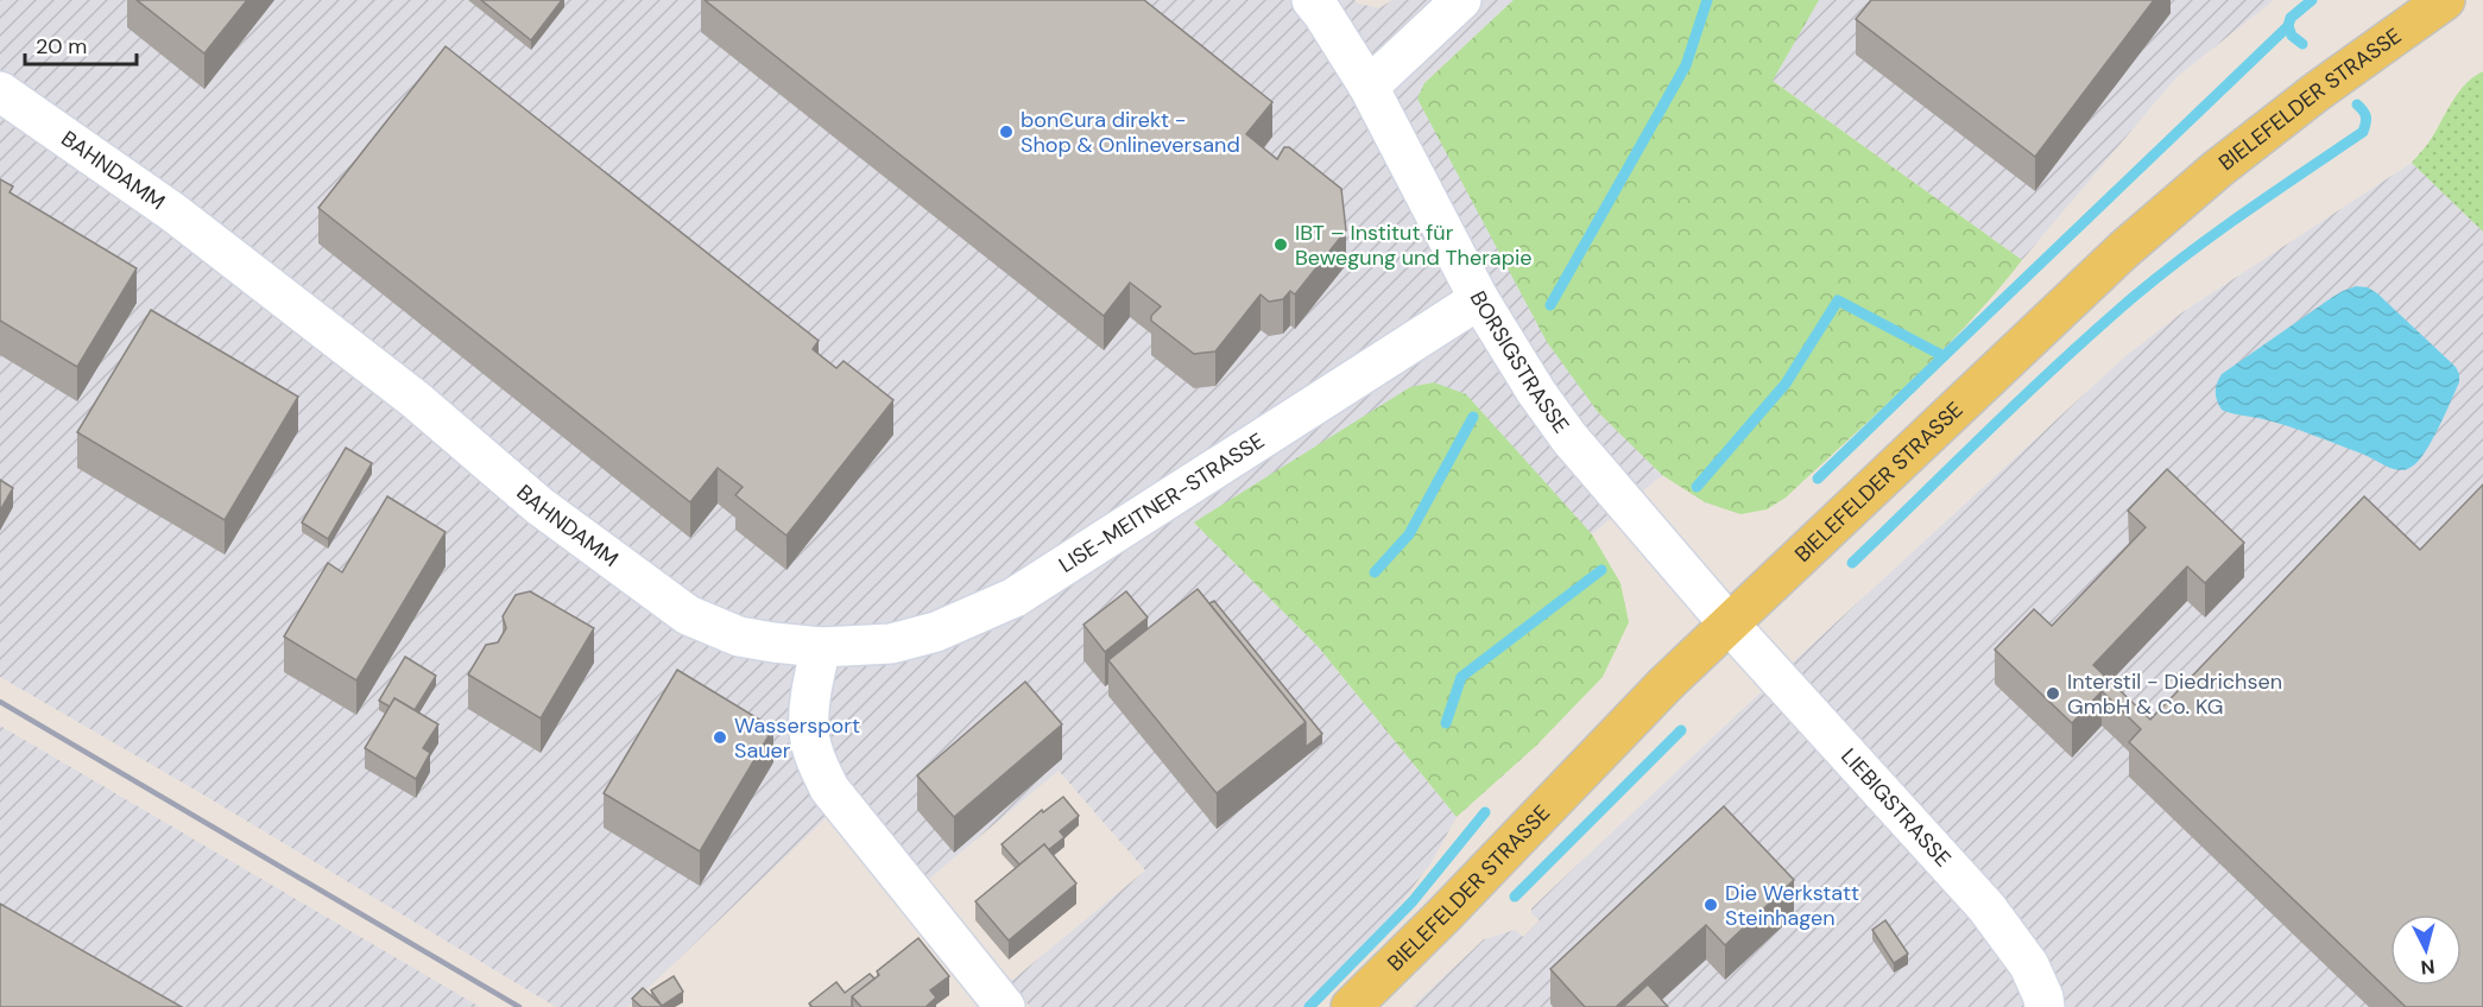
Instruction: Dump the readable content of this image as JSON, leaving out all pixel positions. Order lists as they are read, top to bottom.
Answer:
{
  "streets": {
    "main road": ["BIELEFELDER STRASSE"],
    "street": [
      "BAHNDAMM",
      "BORSIGSTRASSE",
      "LISE-MEITNER-STRASSE",
      "LIEBIGSTRASSE"
    ]
  },
  "crossings": [
    ["BIELEFELDER STRASSE", "BORSIGSTRASSE"],
    ["BIELEFELDER STRASSE", "LIEBIGSTRASSE"],
    ["BAHNDAMM", "LISE-MEITNER-STRASSE"],
    ["BORSIGSTRASSE", "LISE-MEITNER-STRASSE"],
    ["BORSIGSTRASSE", "LIEBIGSTRASSE"]
  ],
  "places": [
    "bonCura direkt - Shop & Onlineversand",
    "IBT – Institut für Bewegung und Therapie",
    "Interstil - Diedrichsen GmbH & Co. KG",
    "Wassersport Sauer",
    "Die Werkstatt Steinhagen"
  ],
  "scale_bar": "20 m",
  "north": "bottom"
}
